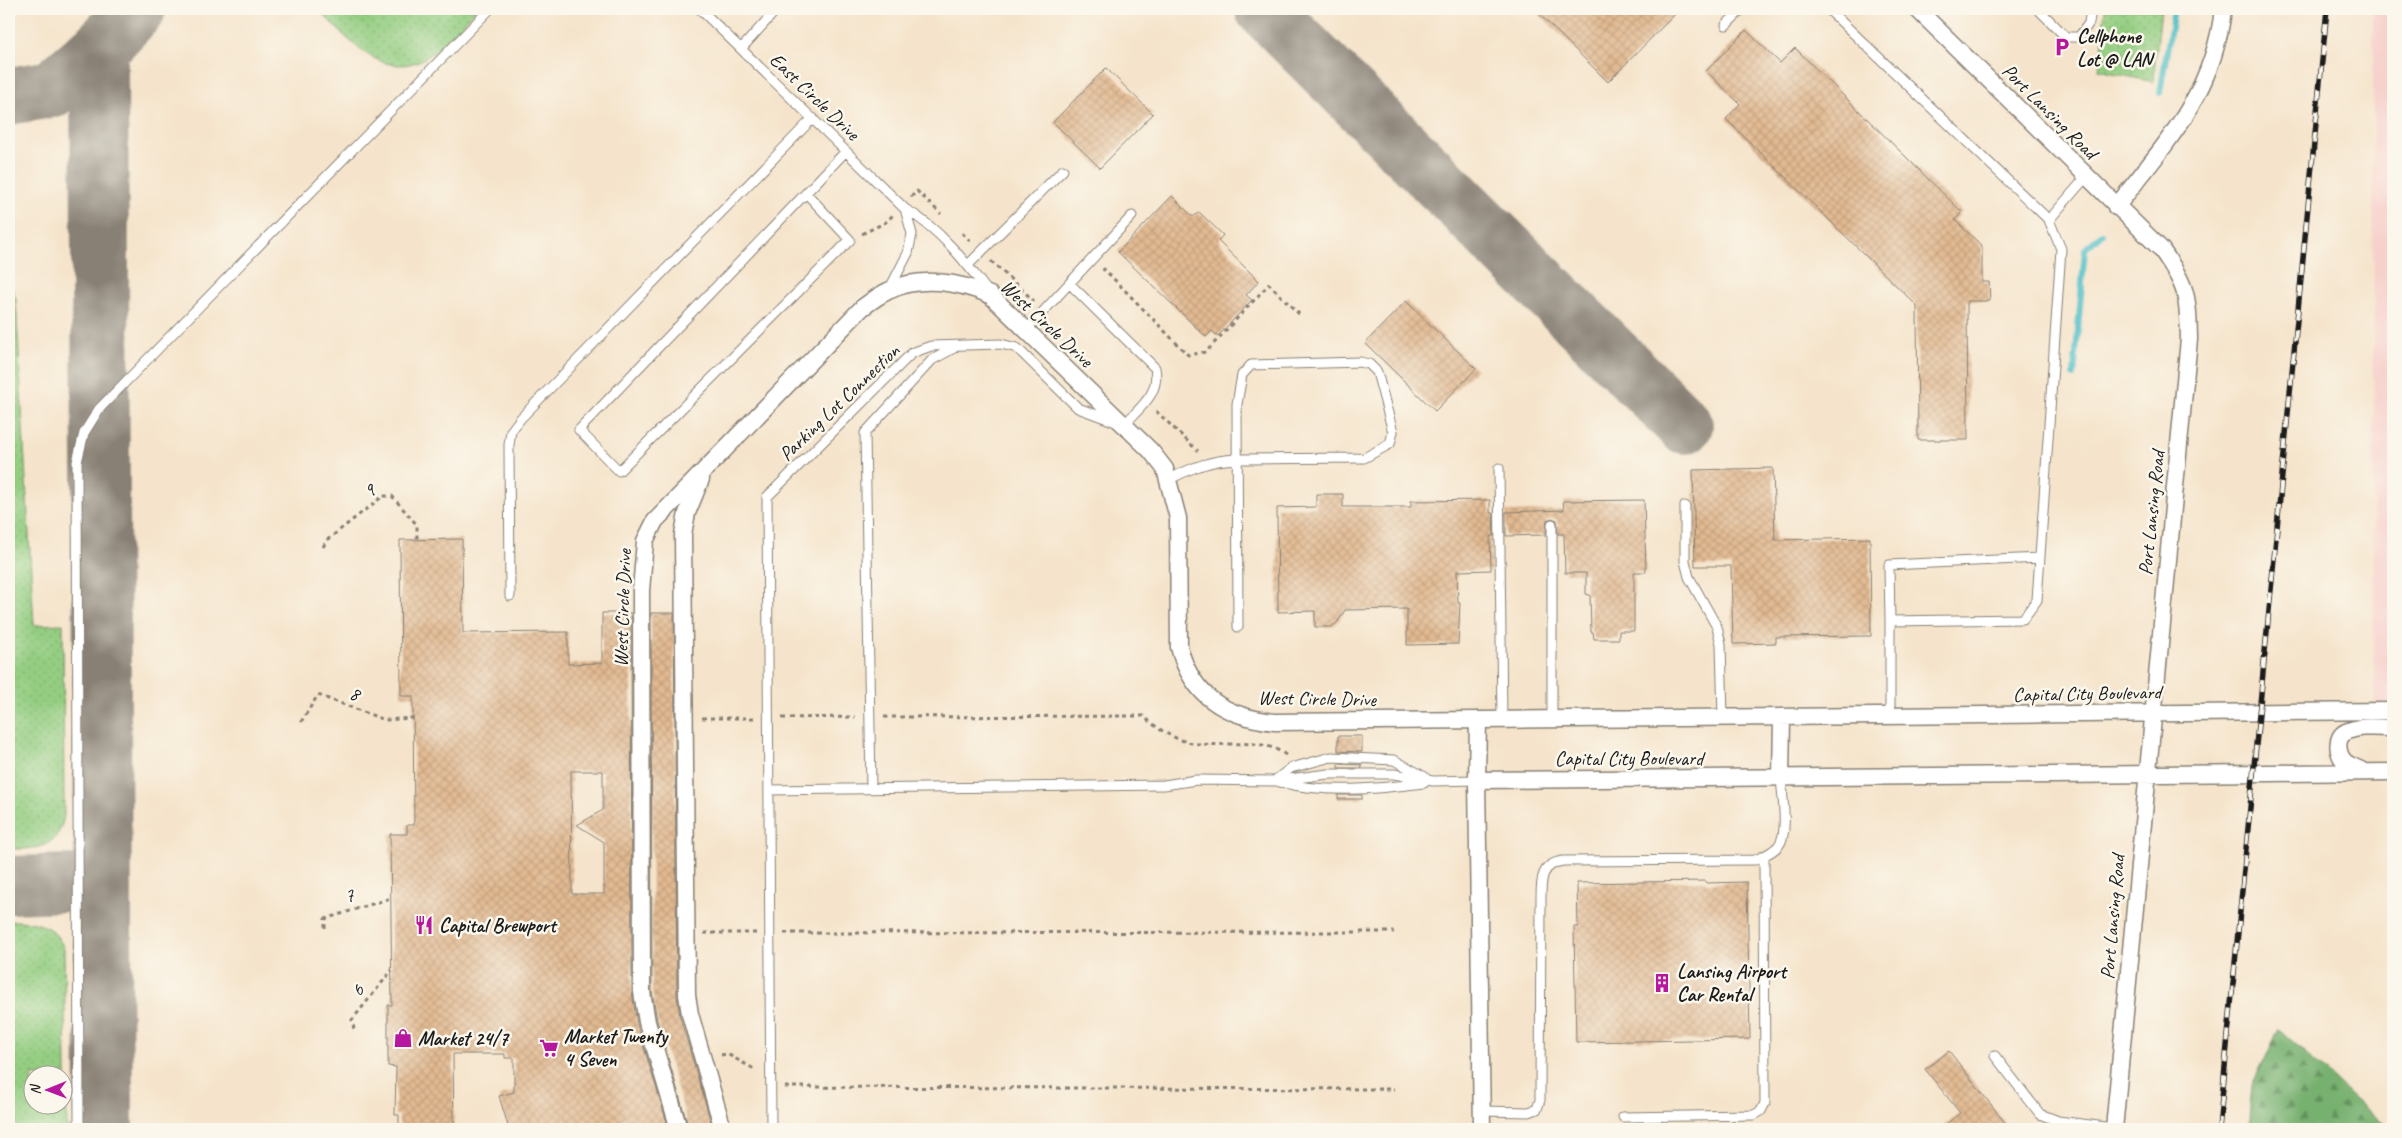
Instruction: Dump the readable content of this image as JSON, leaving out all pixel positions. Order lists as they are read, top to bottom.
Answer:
{
  "streets": {
    "street": ["Port Lansing Road", "West Circle Drive", "Capital City Boulevard"],
    "lane": ["East Circle Drive", "Parking Lot Connection"],
    "path": [
      "9",
      "8",
      "7",
      "6"
    ]
  },
  "crossings": [
    ["East Circle Drive", "West Circle Drive"],
    ["Port Lansing Road", "Capital City Boulevard"],
    ["West Circle Drive", "Parking Lot Connection"],
    ["West Circle Drive", "Capital City Boulevard"]
  ],
  "places": {
    "parking": ["Cellphone Lot @ LAN"],
    "restaurant": ["Capital Brewport"],
    "building": ["Lansing Airport Car Rental"],
    "shop": ["Market 24/7"],
    "supermarket": ["Market Twenty 4 Seven"]
  },
  "north": "left"
}
